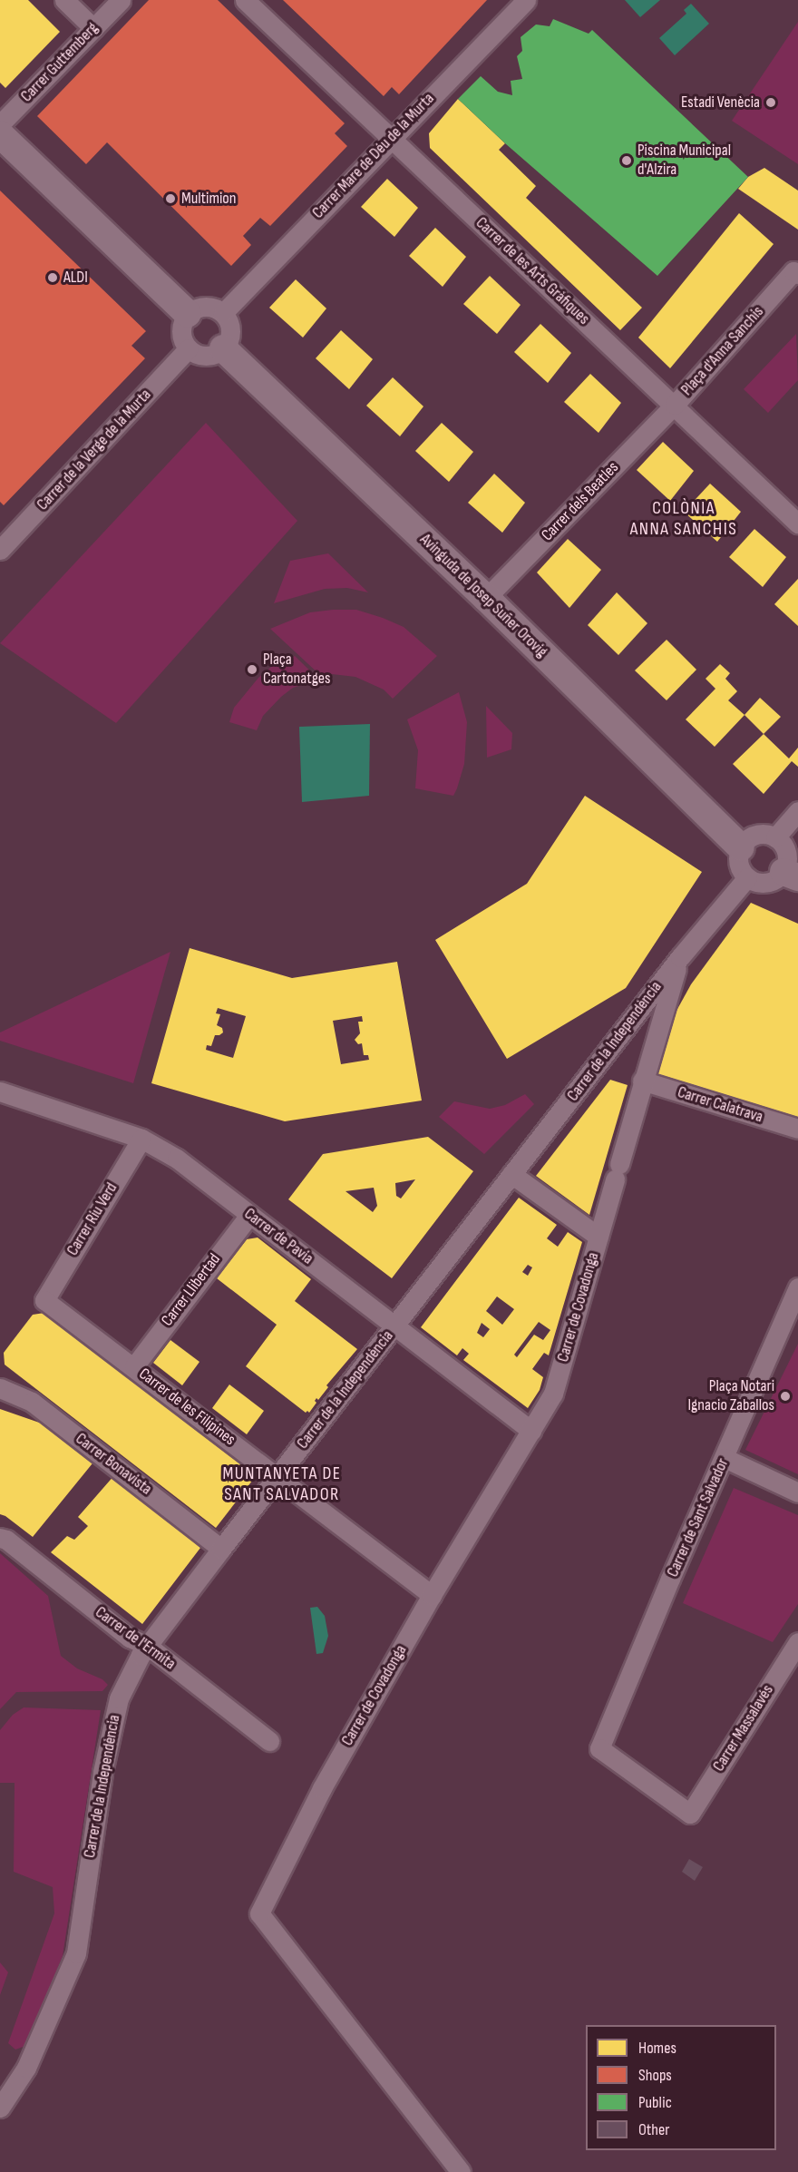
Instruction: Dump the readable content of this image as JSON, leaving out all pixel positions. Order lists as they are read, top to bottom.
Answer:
{
  "streets": {
    "street": [
      "Carrer Guttemberg",
      "Carrer Mare de Déu de la Murta",
      "Carrer de les Arts Gràfiques",
      "Plaça d'Anna Sanchis",
      "Carrer de la Verge de la Murta",
      "Carrer dels Beatles",
      "Avinguda de Josep Suñer Orovig",
      "Carrer de la Independència",
      "Carrer Calatrava",
      "Carrer Riu Verd",
      "Carrer de Pavia",
      "Carrer Llibertad",
      "Carrer de Covadonga",
      "Carrer de les Filipines",
      "Carrer Bonavista",
      "Carrer de Sant Salvador",
      "Carrer de l'Ermita",
      "Carrer Massalavés"
    ]
  },
  "crossings": [
    ["Carrer Mare de Déu de la Murta", "Carrer de les Arts Gràfiques"],
    ["Carrer Mare de Déu de la Murta", "Carrer de la Verge de la Murta"],
    ["Carrer Mare de Déu de la Murta", "Avinguda de Josep Suñer Orovig"],
    ["Carrer de les Arts Gràfiques", "Plaça d'Anna Sanchis"],
    ["Carrer de les Arts Gràfiques", "Carrer dels Beatles"],
    ["Plaça d'Anna Sanchis", "Carrer dels Beatles"],
    ["Carrer de la Verge de la Murta", "Avinguda de Josep Suñer Orovig"],
    ["Carrer dels Beatles", "Avinguda de Josep Suñer Orovig"],
    ["Avinguda de Josep Suñer Orovig", "Carrer de la Independència"],
    ["Carrer de la Independència", "Carrer de Pavia"],
    ["Carrer de la Independència", "Carrer de Covadonga"],
    ["Carrer de la Independència", "Carrer de les Filipines"],
    ["Carrer de la Independència", "Carrer Bonavista"],
    ["Carrer de la Independència", "Carrer de l'Ermita"],
    ["Carrer Calatrava", "Carrer de Covadonga"],
    ["Carrer Riu Verd", "Carrer de Pavia"],
    ["Carrer Riu Verd", "Carrer de les Filipines"],
    ["Carrer de Pavia", "Carrer Llibertad"],
    ["Carrer de Pavia", "Carrer de Covadonga"],
    ["Carrer Llibertad", "Carrer de les Filipines"],
    ["Carrer de Covadonga", "Carrer de les Filipines"],
    ["Carrer de Sant Salvador", "Carrer Massalavés"]
  ],
  "districts": ["COLÒNIA ANNA SANCHIS", "MUNTANYETA DE SANT SALVADOR"],
  "places": [
    "Estadi Venècia",
    "Piscina Municipal d'Alzira",
    "Multimion",
    "ALDI",
    "Plaça Cartonatges",
    "Plaça Notari Ignacio Zaballos"
  ],
  "legend": [
    "Homes",
    "Shops",
    "Public",
    "Other"
  ]
}
